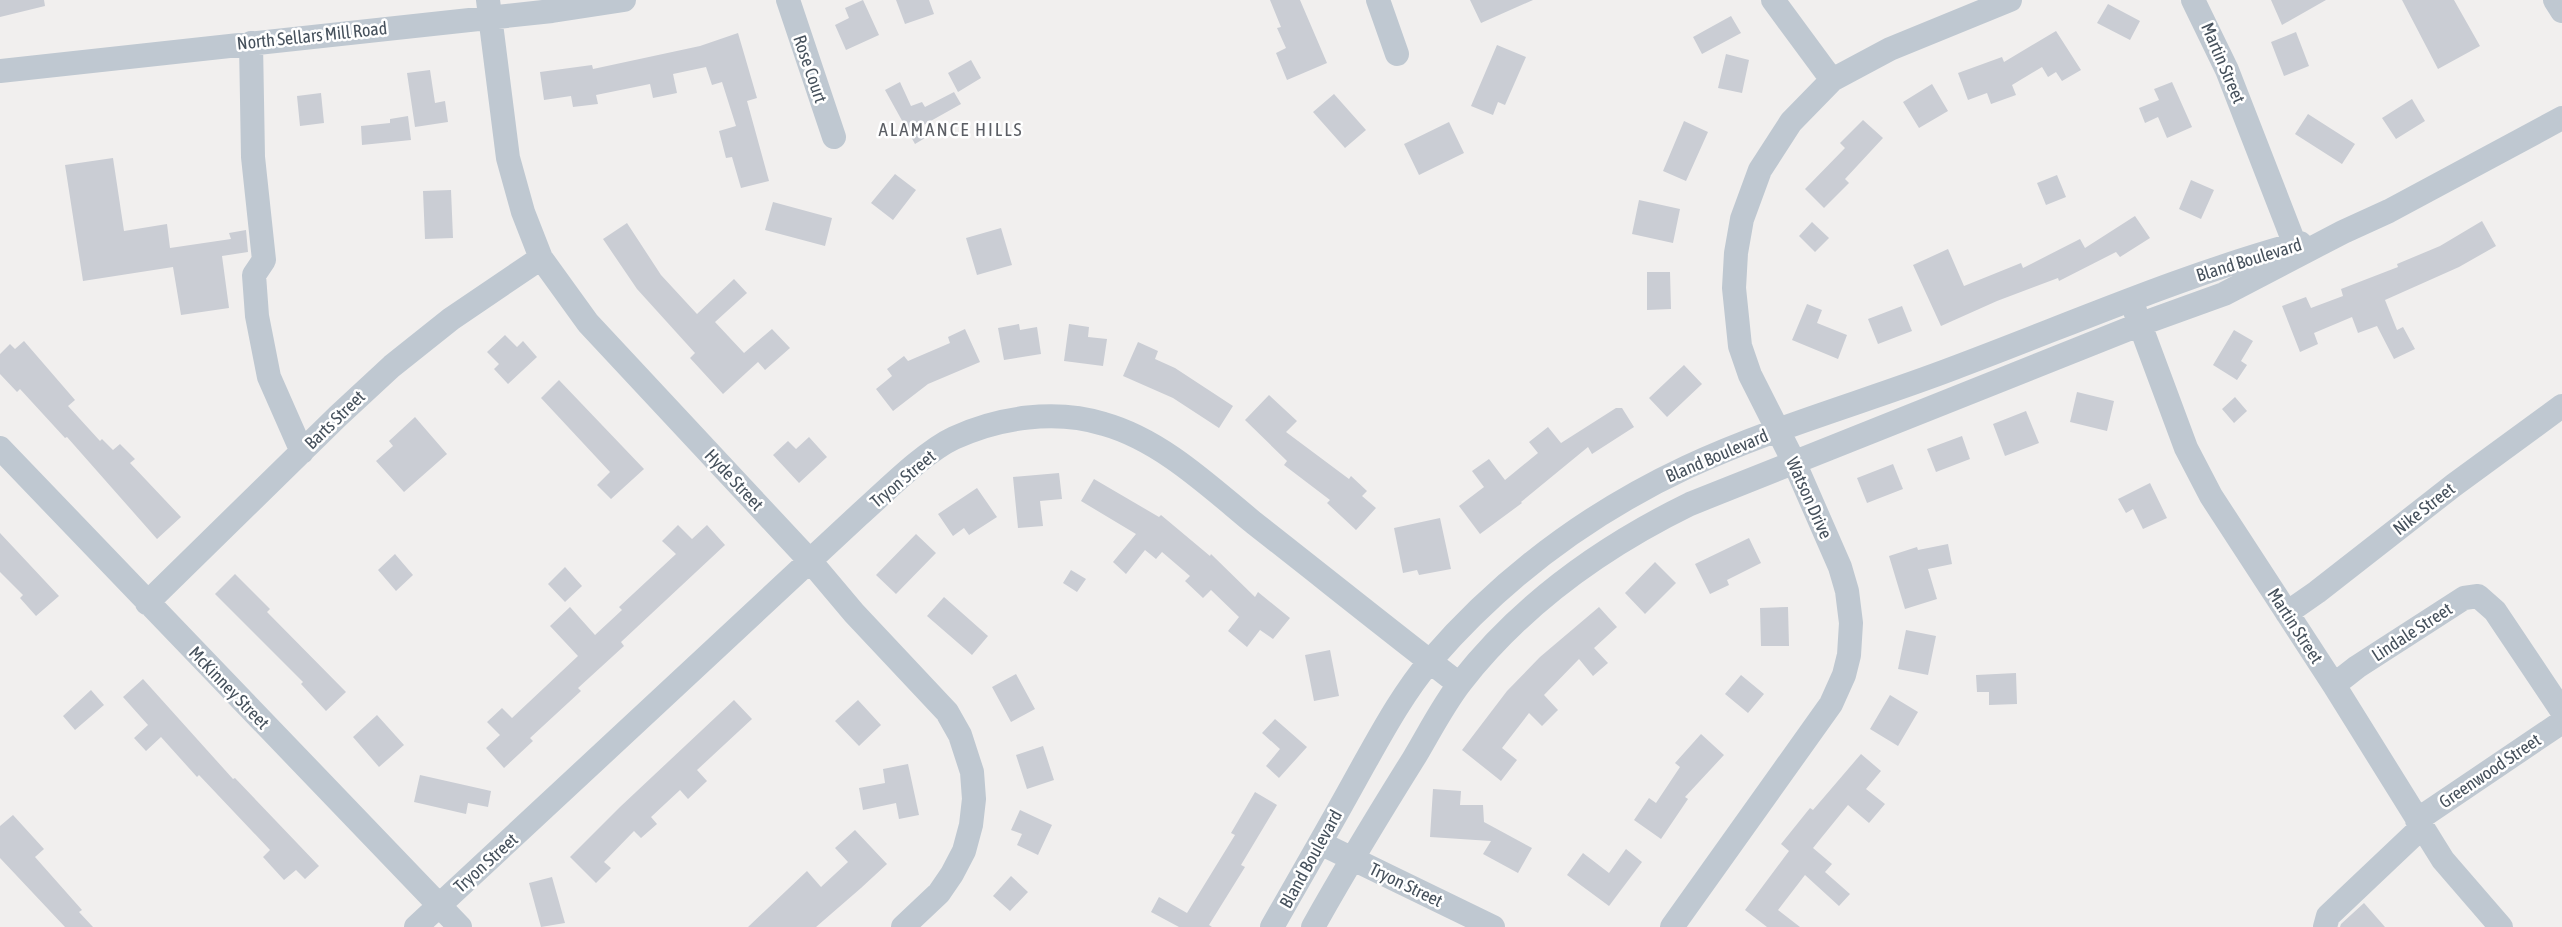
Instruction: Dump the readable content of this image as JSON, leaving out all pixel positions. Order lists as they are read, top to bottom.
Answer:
{
  "streets": {
    "street": [
      "North Sellars Mill Road",
      "Martin Street",
      "Rose Court",
      "Bland Boulevard",
      "Barts Street",
      "Tryon Street",
      "Hyde Street",
      "Watson Drive",
      "Nike Street",
      "Lindale Street",
      "McKinney Street",
      "Greenwood Street"
    ]
  },
  "crossings": [
    ["North Sellars Mill Road", "Hyde Street"],
    ["Martin Street", "Bland Boulevard"],
    ["Martin Street", "Nike Street"],
    ["Martin Street", "Lindale Street"],
    ["Martin Street", "Greenwood Street"],
    ["Bland Boulevard", "Tryon Street"],
    ["Bland Boulevard", "Watson Drive"],
    ["Barts Street", "Hyde Street"],
    ["Barts Street", "McKinney Street"],
    ["Tryon Street", "Hyde Street"],
    ["Tryon Street", "McKinney Street"]
  ],
  "districts": ["ALAMANCE HILLS"]
}
